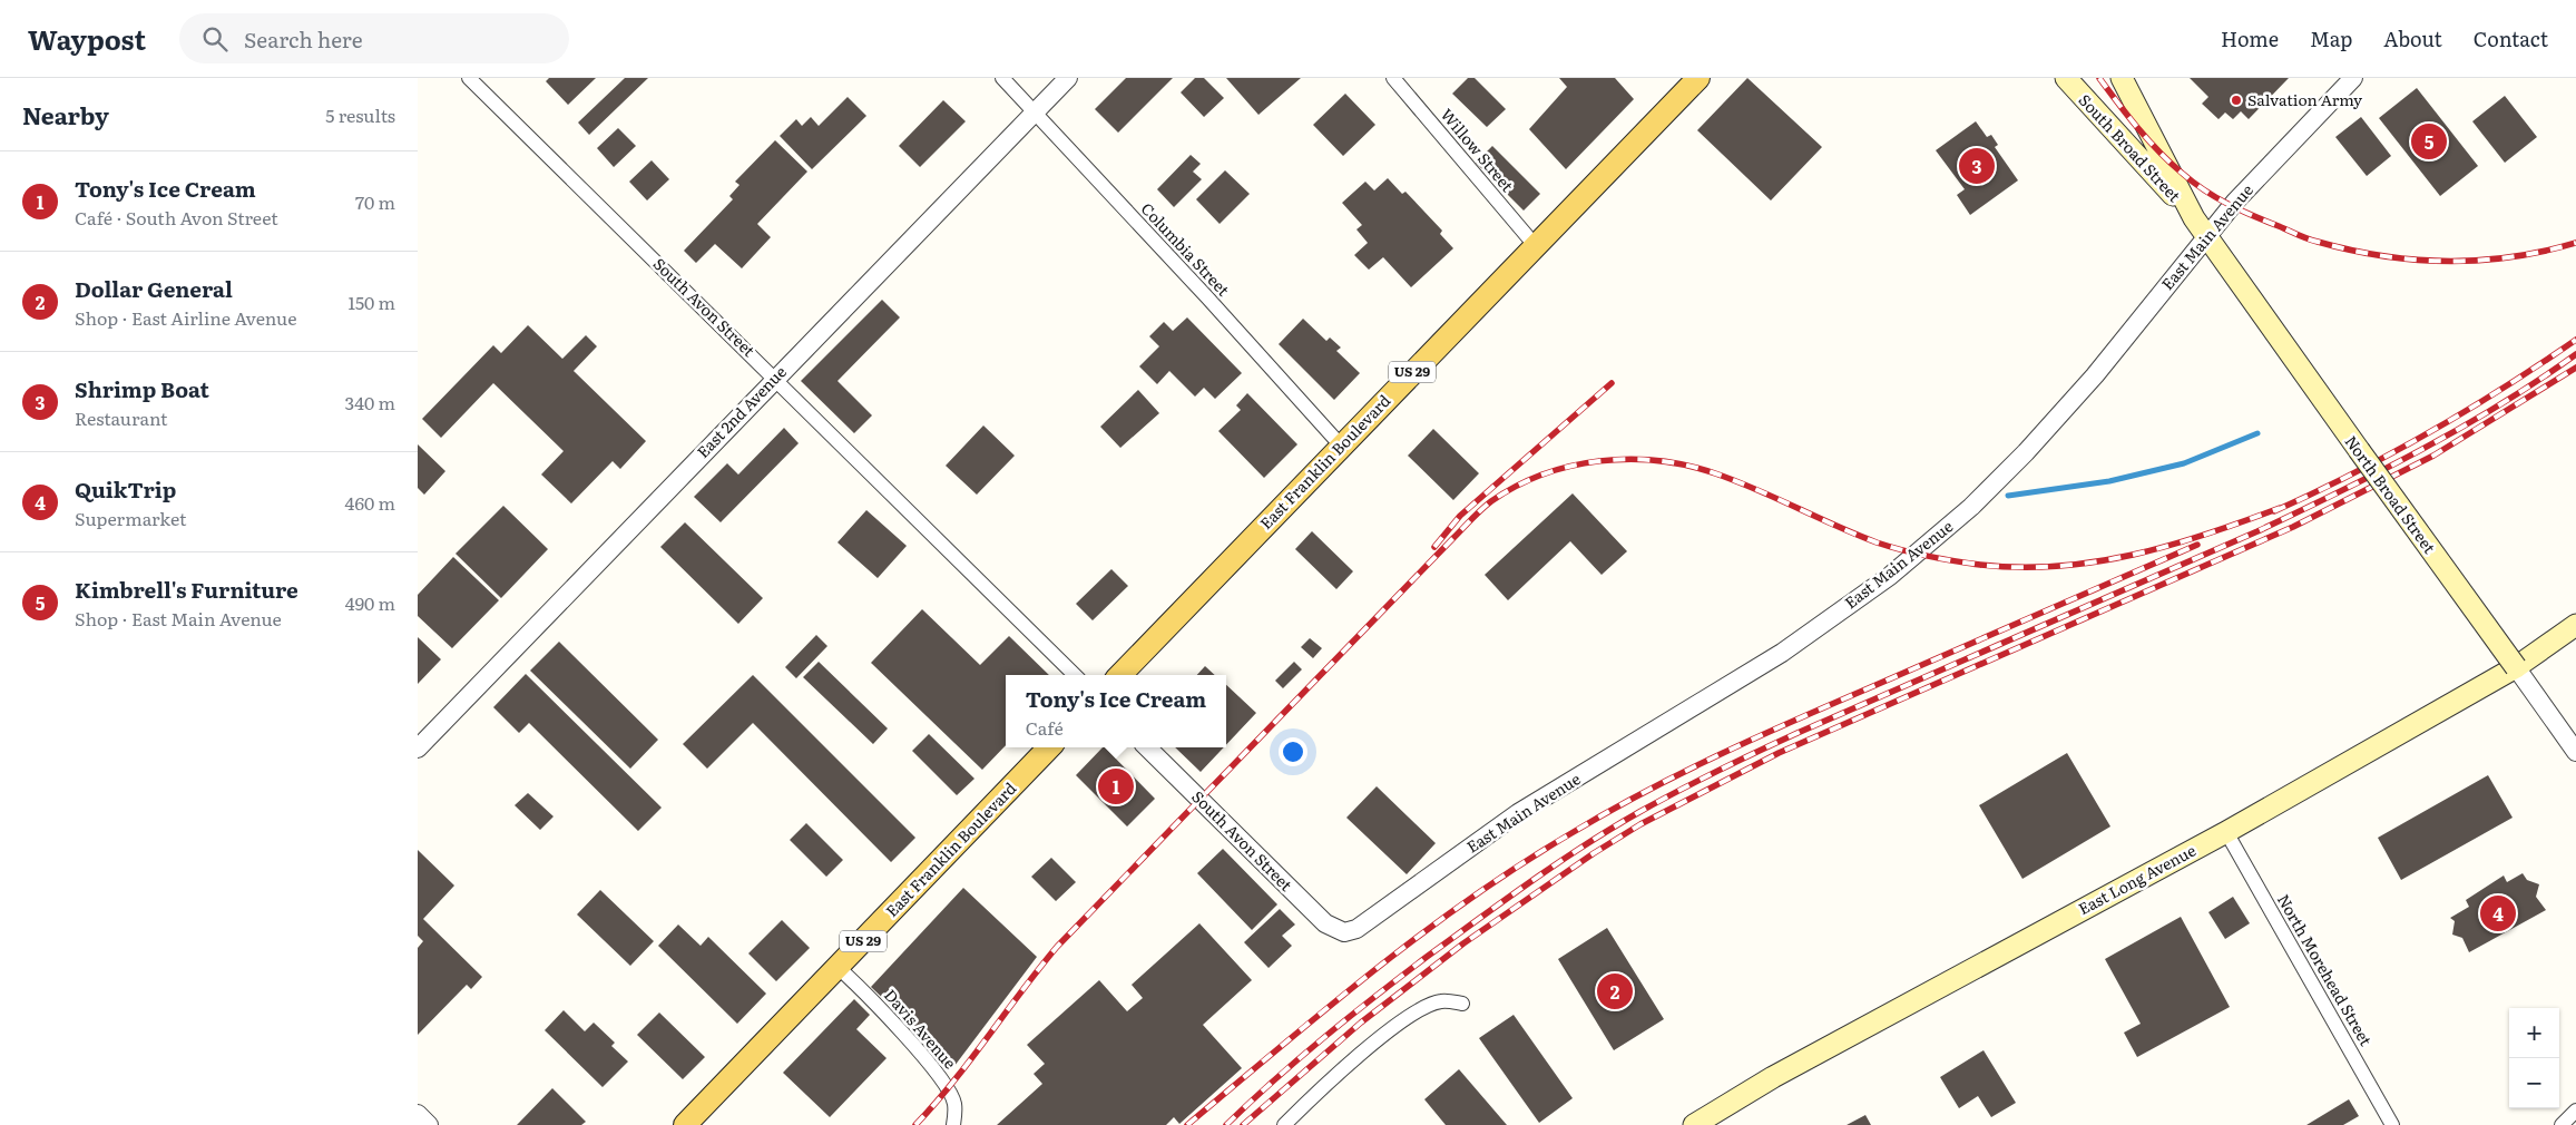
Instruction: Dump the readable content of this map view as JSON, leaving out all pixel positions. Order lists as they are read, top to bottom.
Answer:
{
  "streets": {
    "main road": [
      "South Broad Street",
      "US 29",
      "East Franklin Boulevard",
      "North Broad Street",
      "East Long Avenue"
    ],
    "street": [
      "Willow Street",
      "East Main Avenue",
      "Columbia Street",
      "South Avon Street",
      "East 2nd Avenue",
      "North Morehead Street",
      "Davis Avenue"
    ]
  },
  "crossings": [
    ["South Broad Street", "East Main Avenue"],
    ["South Broad Street", "North Broad Street"],
    ["Willow Street", "East Franklin Boulevard"],
    ["East Main Avenue", "South Avon Street"],
    ["East Main Avenue", "North Broad Street"],
    ["Columbia Street", "East 2nd Avenue"],
    ["Columbia Street", "East Franklin Boulevard"],
    ["South Avon Street", "East 2nd Avenue"],
    ["East Franklin Boulevard", "Davis Avenue"],
    ["North Broad Street", "East Long Avenue"],
    ["East Long Avenue", "North Morehead Street"]
  ],
  "places": ["Salvation Army"],
  "page": {
    "header": "Waypost",
    "search": "Search here",
    "nav": [
      "Home",
      "Map",
      "About",
      "Contact"
    ],
    "heading": ["Nearby", "5 results"],
    "pins": [
      "5",
      "3",
      "1",
      "4",
      "2"
    ],
    "list": [
      {
        "mark": "1",
        "name": "Tony's Ice Cream",
        "note": "Café · South Avon Street",
        "value": "70 m"
      },
      {
        "mark": "2",
        "name": "Dollar General",
        "note": "Shop · East Airline Avenue",
        "value": "150 m"
      },
      {
        "mark": "3",
        "name": "Shrimp Boat",
        "note": "Restaurant",
        "value": "340 m"
      },
      {
        "mark": "4",
        "name": "QuikTrip",
        "note": "Supermarket",
        "value": "460 m"
      },
      {
        "mark": "5",
        "name": "Kimbrell's Furniture",
        "note": "Shop · East Main Avenue",
        "value": "490 m"
      }
    ],
    "popup": ["Tony's Ice Cream", "Café"],
    "map_buttons": ["+", "−"]
  }
}
